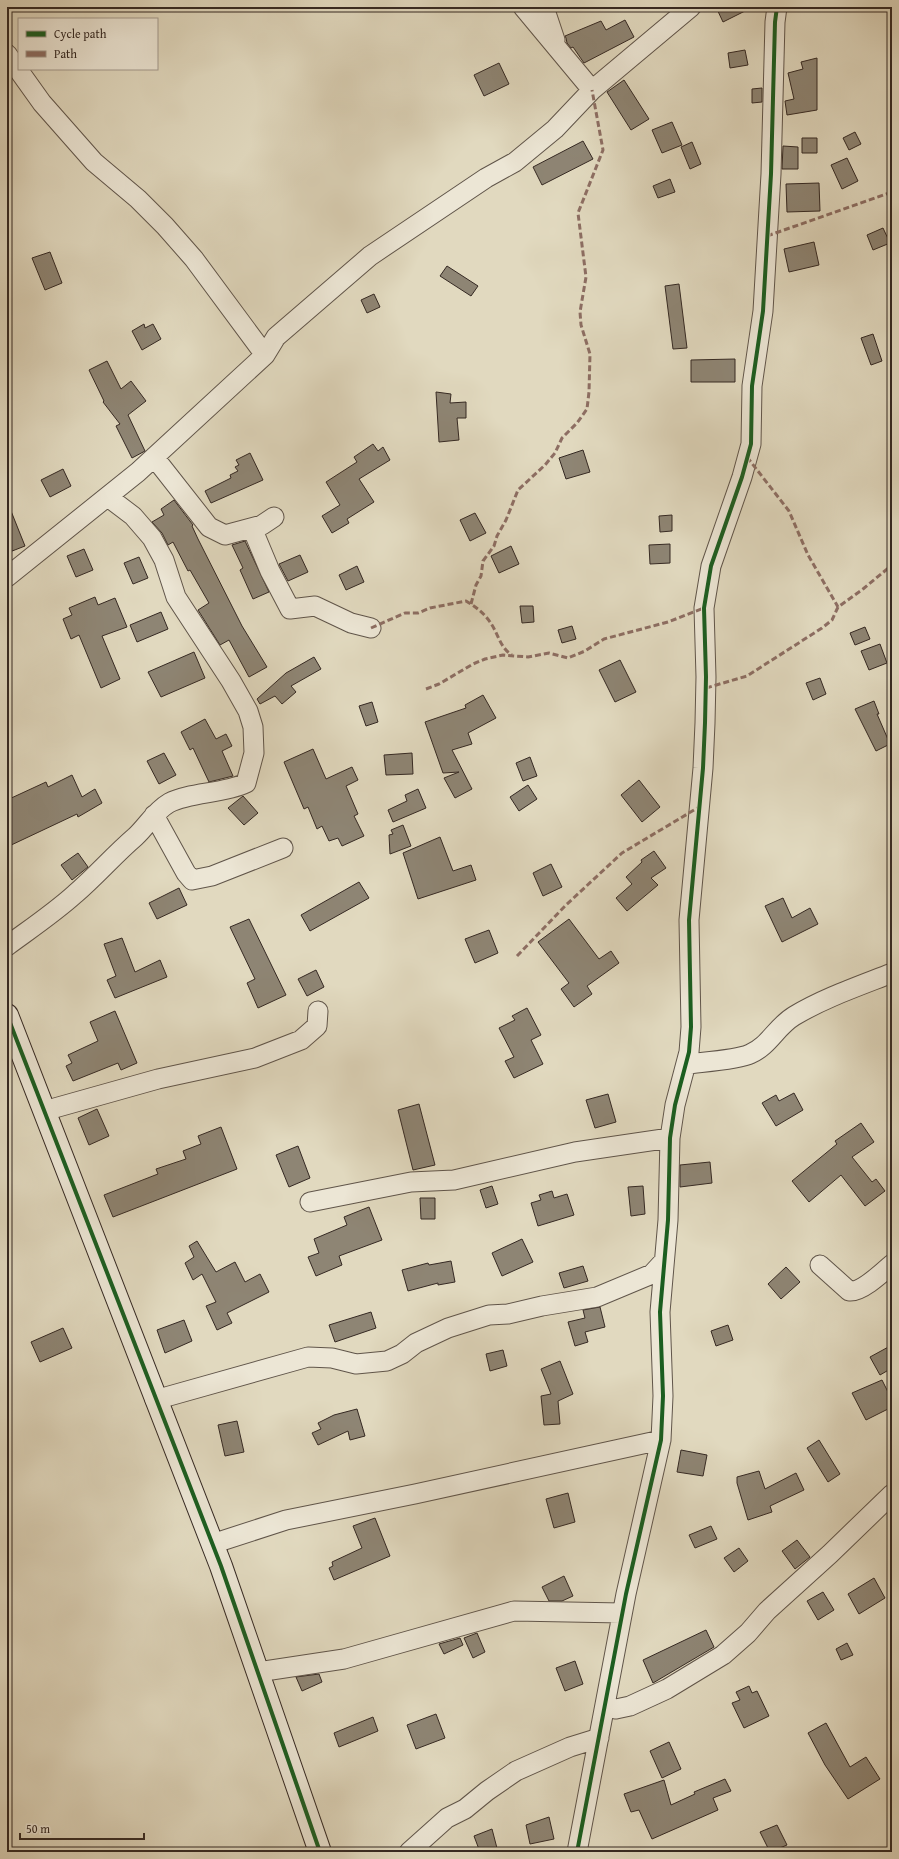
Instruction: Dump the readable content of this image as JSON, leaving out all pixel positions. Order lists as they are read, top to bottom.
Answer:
{
  "legend": ["Cycle path", "Path"],
  "scale_bar": "50 m"
}
